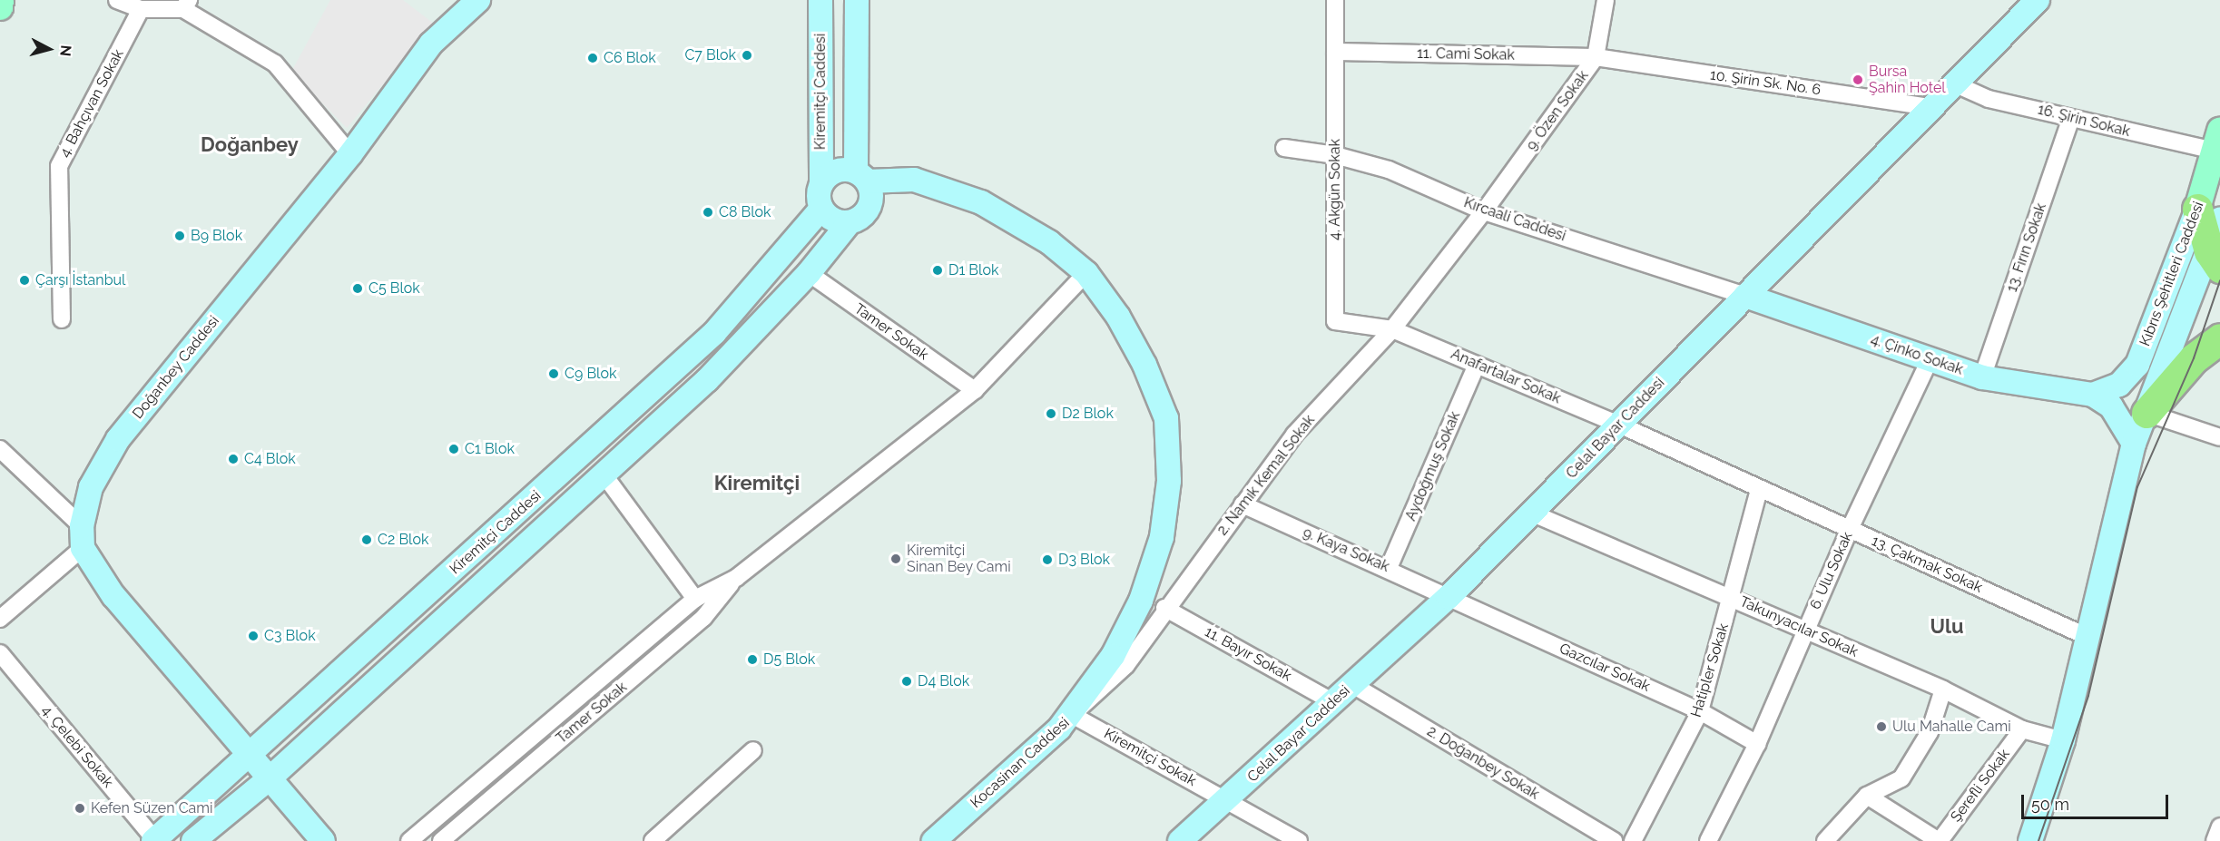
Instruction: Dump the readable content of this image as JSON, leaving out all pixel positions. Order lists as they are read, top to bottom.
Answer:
{
  "streets": {
    "main road": ["Kıbrıs Şehitleri Caddesi"],
    "street": [
      "11. Cami Sokak",
      "10. Şirin Sk. No. 6",
      "Kiremitçi Caddesi",
      "4. Bahçıvan Sokak",
      "9. Özen Sokak",
      "16. Şirin Sokak",
      "4. Akgün Sokak",
      "Kırcaali Caddesi",
      "13. Fırın Sokak",
      "Tamer Sokak",
      "4. Çinko Sokak",
      "Doğanbey Caddesi",
      "Anafartalar Sokak",
      "Celal Bayar Caddesi",
      "Aydoğmuş Sokak",
      "2. Namık Kemal Sokak",
      "9. Kaya Sokak",
      "13. Çakmak Sokak",
      "6. Ulu Sokak",
      "Takunyacılar Sokak",
      "11. Bayır Sokak",
      "Gazcılar Sokak",
      "Hatipler Sokak",
      "4. Çelebi Sokak",
      "Kiremitçi Sokak",
      "Kocasinan Caddesi",
      "2. Doğanbey Sokak",
      "Şerefli Sokak"
    ]
  },
  "crossings": [
    ["11. Cami Sokak", "10. Şirin Sk. No. 6"],
    ["11. Cami Sokak", "9. Özen Sokak"],
    ["11. Cami Sokak", "4. Akgün Sokak"],
    ["10. Şirin Sk. No. 6", "9. Özen Sokak"],
    ["10. Şirin Sk. No. 6", "Celal Bayar Caddesi"],
    ["Kiremitçi Caddesi", "Tamer Sokak"],
    ["Kiremitçi Caddesi", "4. Çelebi Sokak"],
    ["Kiremitçi Caddesi", "Kocasinan Caddesi"],
    ["9. Özen Sokak", "Kırcaali Caddesi"],
    ["9. Özen Sokak", "2. Namık Kemal Sokak"],
    ["16. Şirin Sokak", "13. Fırın Sokak"],
    ["16. Şirin Sokak", "Kıbrıs Şehitleri Caddesi"],
    ["16. Şirin Sokak", "Celal Bayar Caddesi"],
    ["4. Akgün Sokak", "Kırcaali Caddesi"],
    ["4. Akgün Sokak", "Anafartalar Sokak"],
    ["4. Akgün Sokak", "2. Namık Kemal Sokak"],
    ["Kırcaali Caddesi", "4. Çinko Sokak"],
    ["Kırcaali Caddesi", "Celal Bayar Caddesi"],
    ["Kırcaali Caddesi", "2. Namık Kemal Sokak"],
    ["13. Fırın Sokak", "4. Çinko Sokak"],
    ["Kıbrıs Şehitleri Caddesi", "4. Çinko Sokak"],
    ["4. Çinko Sokak", "Celal Bayar Caddesi"],
    ["4. Çinko Sokak", "6. Ulu Sokak"],
    ["Anafartalar Sokak", "Celal Bayar Caddesi"],
    ["Anafartalar Sokak", "Aydoğmuş Sokak"],
    ["Anafartalar Sokak", "2. Namık Kemal Sokak"],
    ["Anafartalar Sokak", "13. Çakmak Sokak"],
    ["Celal Bayar Caddesi", "9. Kaya Sokak"],
    ["Celal Bayar Caddesi", "13. Çakmak Sokak"],
    ["Celal Bayar Caddesi", "Takunyacılar Sokak"],
    ["Celal Bayar Caddesi", "11. Bayır Sokak"],
    ["Celal Bayar Caddesi", "Gazcılar Sokak"],
    ["Celal Bayar Caddesi", "Kiremitçi Sokak"],
    ["Celal Bayar Caddesi", "2. Doğanbey Sokak"],
    ["Aydoğmuş Sokak", "9. Kaya Sokak"],
    ["2. Namık Kemal Sokak", "9. Kaya Sokak"],
    ["2. Namık Kemal Sokak", "11. Bayır Sokak"],
    ["2. Namık Kemal Sokak", "Kiremitçi Sokak"],
    ["2. Namık Kemal Sokak", "Kocasinan Caddesi"],
    ["9. Kaya Sokak", "Gazcılar Sokak"],
    ["13. Çakmak Sokak", "6. Ulu Sokak"],
    ["13. Çakmak Sokak", "Hatipler Sokak"],
    ["6. Ulu Sokak", "Takunyacılar Sokak"],
    ["6. Ulu Sokak", "Gazcılar Sokak"],
    ["Takunyacılar Sokak", "Hatipler Sokak"],
    ["Takunyacılar Sokak", "Şerefli Sokak"],
    ["Gazcılar Sokak", "Hatipler Sokak"],
    ["Kiremitçi Sokak", "Kocasinan Caddesi"]
  ],
  "districts": ["Doğanbey", "Kiremitçi", "Ulu"],
  "places": [
    "C7 Blok",
    "C6 Blok",
    "Bursa Şahin Hotel",
    "C8 Blok",
    "B9 Blok",
    "D1 Blok",
    "Çarşı İstanbul",
    "C5 Blok",
    "C9 Blok",
    "D2 Blok",
    "C1 Blok",
    "C4 Blok",
    "C2 Blok",
    "Kiremitçi Sinan Bey Cami",
    "D3 Blok",
    "C3 Blok",
    "D5 Blok",
    "D4 Blok",
    "Ulu Mahalle Cami",
    "Kefen Süzen Cami"
  ],
  "scale_bar": "50 m",
  "north": "right"
}
